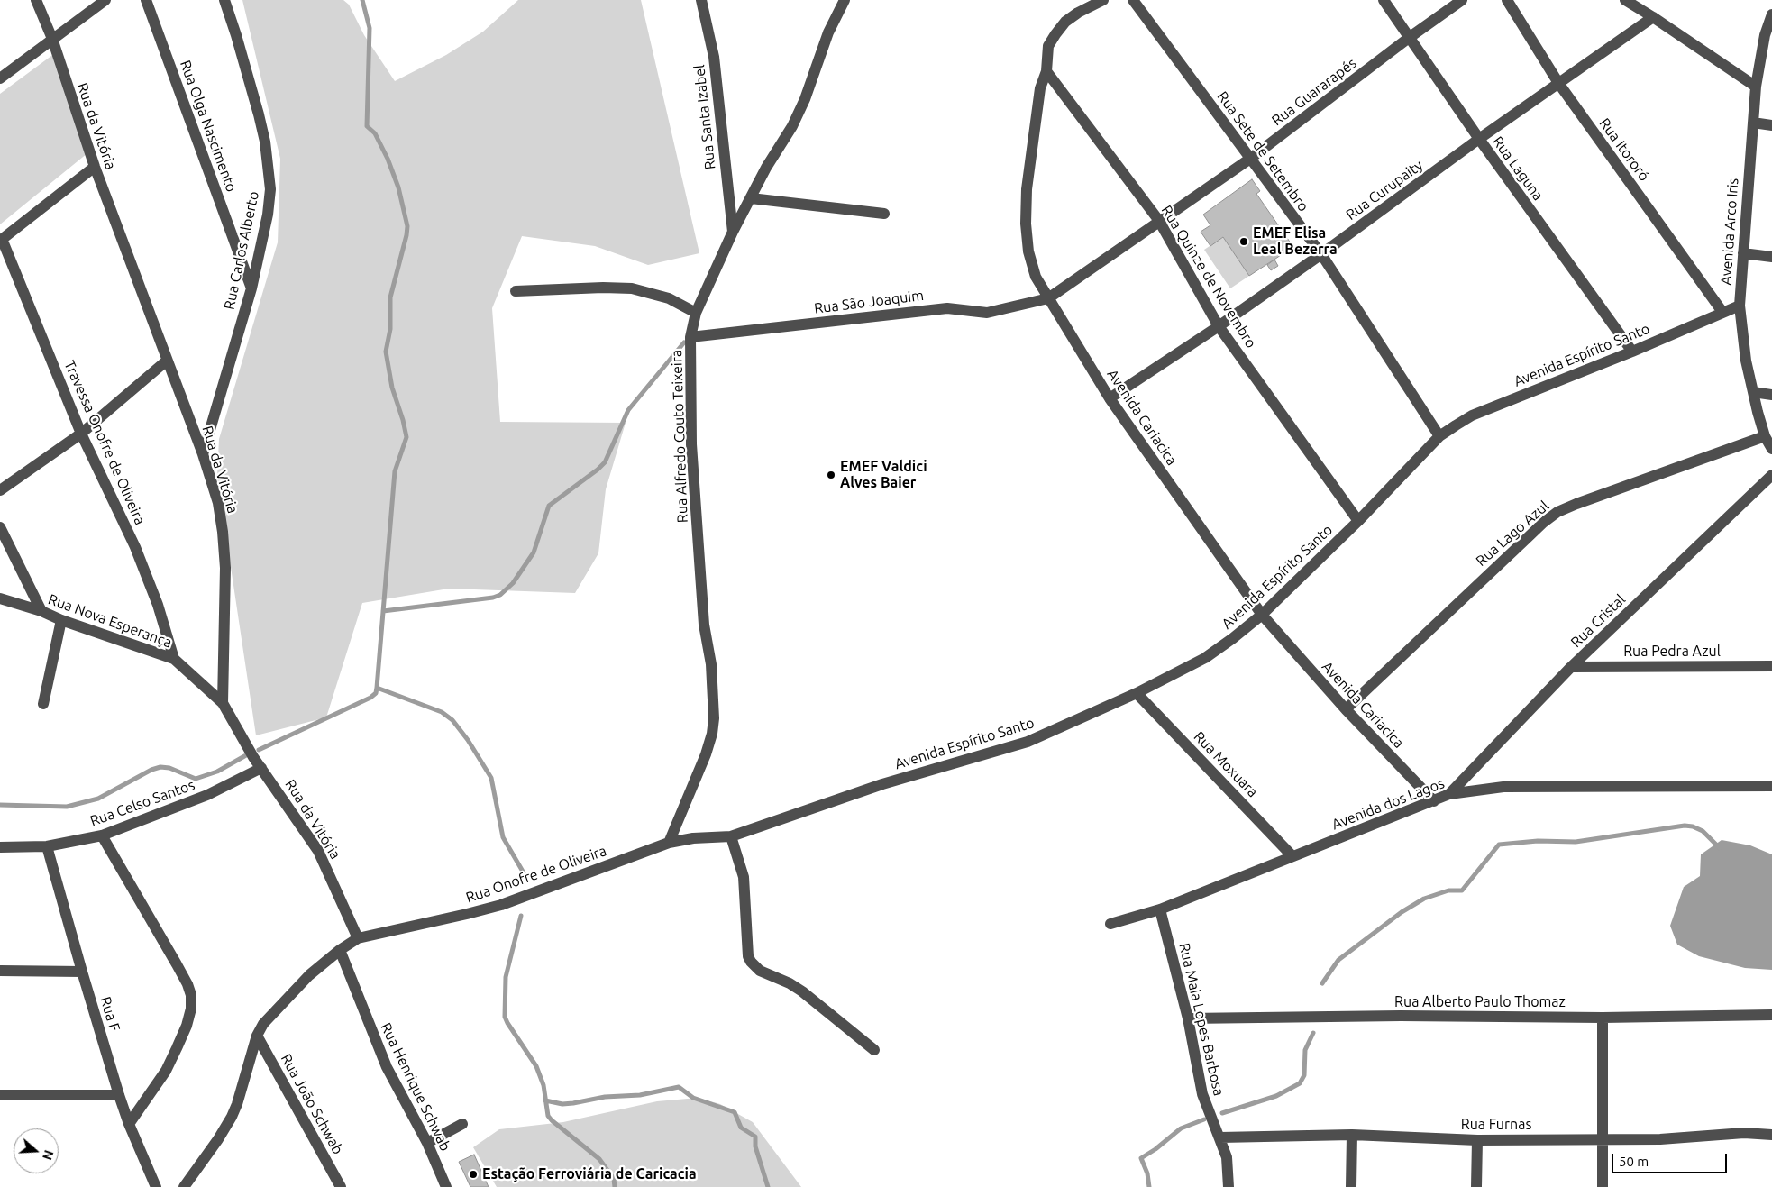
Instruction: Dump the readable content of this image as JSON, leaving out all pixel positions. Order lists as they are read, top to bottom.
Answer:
{
  "streets": {
    "street": [
      "Rua Guararapés",
      "Rua Santa Izabel",
      "Rua da Vitória",
      "Rua Olga Nascimento",
      "Rua Itororó",
      "Rua Sete de Setembro",
      "Rua Laguna",
      "Rua Curupaity",
      "Avenida Arco Iris",
      "Rua Carlos Alberto",
      "Rua Quinze de Novembro",
      "Rua São Joaquim",
      "Avenida Espírito Santo",
      "Avenida Cariacica",
      "Rua Alfredo Couto Teixeira",
      "Travessa Onofre de Oliveira",
      "Rua Lago Azul",
      "Rua Nova Esperança",
      "Rua Cristal",
      "Rua Pedra Azul",
      "Rua Moxuara",
      "Rua Celso Santos",
      "Avenida dos Lagos",
      "Rua Onofre de Oliveira",
      "Rua Alberto Paulo Thomaz",
      "Rua F",
      "Rua Maia Lopes Barbosa",
      "Rua Henrique Schwab",
      "Rua João Schwab",
      "Rua Furnas"
    ]
  },
  "crossings": [
    ["Rua Guararapés", "Rua Sete de Setembro"],
    ["Rua Guararapés", "Rua Laguna"],
    ["Rua Guararapés", "Rua Quinze de Novembro"],
    ["Rua Guararapés", "Rua São Joaquim"],
    ["Rua Guararapés", "Avenida Cariacica"],
    ["Rua Santa Izabel", "Rua Alfredo Couto Teixeira"],
    ["Rua da Vitória", "Rua Carlos Alberto"],
    ["Rua da Vitória", "Rua Nova Esperança"],
    ["Rua da Vitória", "Rua Celso Santos"],
    ["Rua da Vitória", "Rua Onofre de Oliveira"],
    ["Rua Olga Nascimento", "Rua Carlos Alberto"],
    ["Rua Itororó", "Rua Curupaity"],
    ["Rua Itororó", "Avenida Espírito Santo"],
    ["Rua Sete de Setembro", "Rua Curupaity"],
    ["Rua Sete de Setembro", "Avenida Espírito Santo"],
    ["Rua Laguna", "Rua Curupaity"],
    ["Rua Laguna", "Avenida Espírito Santo"],
    ["Rua Curupaity", "Rua Quinze de Novembro"],
    ["Rua Curupaity", "Avenida Cariacica"],
    ["Avenida Arco Iris", "Avenida Espírito Santo"],
    ["Avenida Arco Iris", "Rua Lago Azul"],
    ["Rua Quinze de Novembro", "Avenida Espírito Santo"],
    ["Rua Quinze de Novembro", "Avenida Cariacica"],
    ["Rua São Joaquim", "Avenida Cariacica"],
    ["Rua São Joaquim", "Rua Alfredo Couto Teixeira"],
    ["Avenida Espírito Santo", "Avenida Cariacica"],
    ["Avenida Espírito Santo", "Rua Alfredo Couto Teixeira"],
    ["Avenida Espírito Santo", "Rua Moxuara"],
    ["Avenida Espírito Santo", "Rua Onofre de Oliveira"],
    ["Avenida Cariacica", "Rua Lago Azul"],
    ["Avenida Cariacica", "Avenida dos Lagos"],
    ["Rua Alfredo Couto Teixeira", "Rua Onofre de Oliveira"],
    ["Travessa Onofre de Oliveira", "Rua Nova Esperança"],
    ["Rua Cristal", "Rua Pedra Azul"],
    ["Rua Cristal", "Avenida dos Lagos"],
    ["Rua Moxuara", "Avenida dos Lagos"],
    ["Rua Celso Santos", "Rua F"],
    ["Avenida dos Lagos", "Rua Maia Lopes Barbosa"],
    ["Rua Alberto Paulo Thomaz", "Rua Maia Lopes Barbosa"],
    ["Rua Maia Lopes Barbosa", "Rua Furnas"]
  ],
  "places": ["EMEF Elisa Leal Bezerra", "EMEF Valdici Alves Baier", "Estação Ferroviária de Caricacia"],
  "scale_bar": "50 m",
  "north": "right"
}
